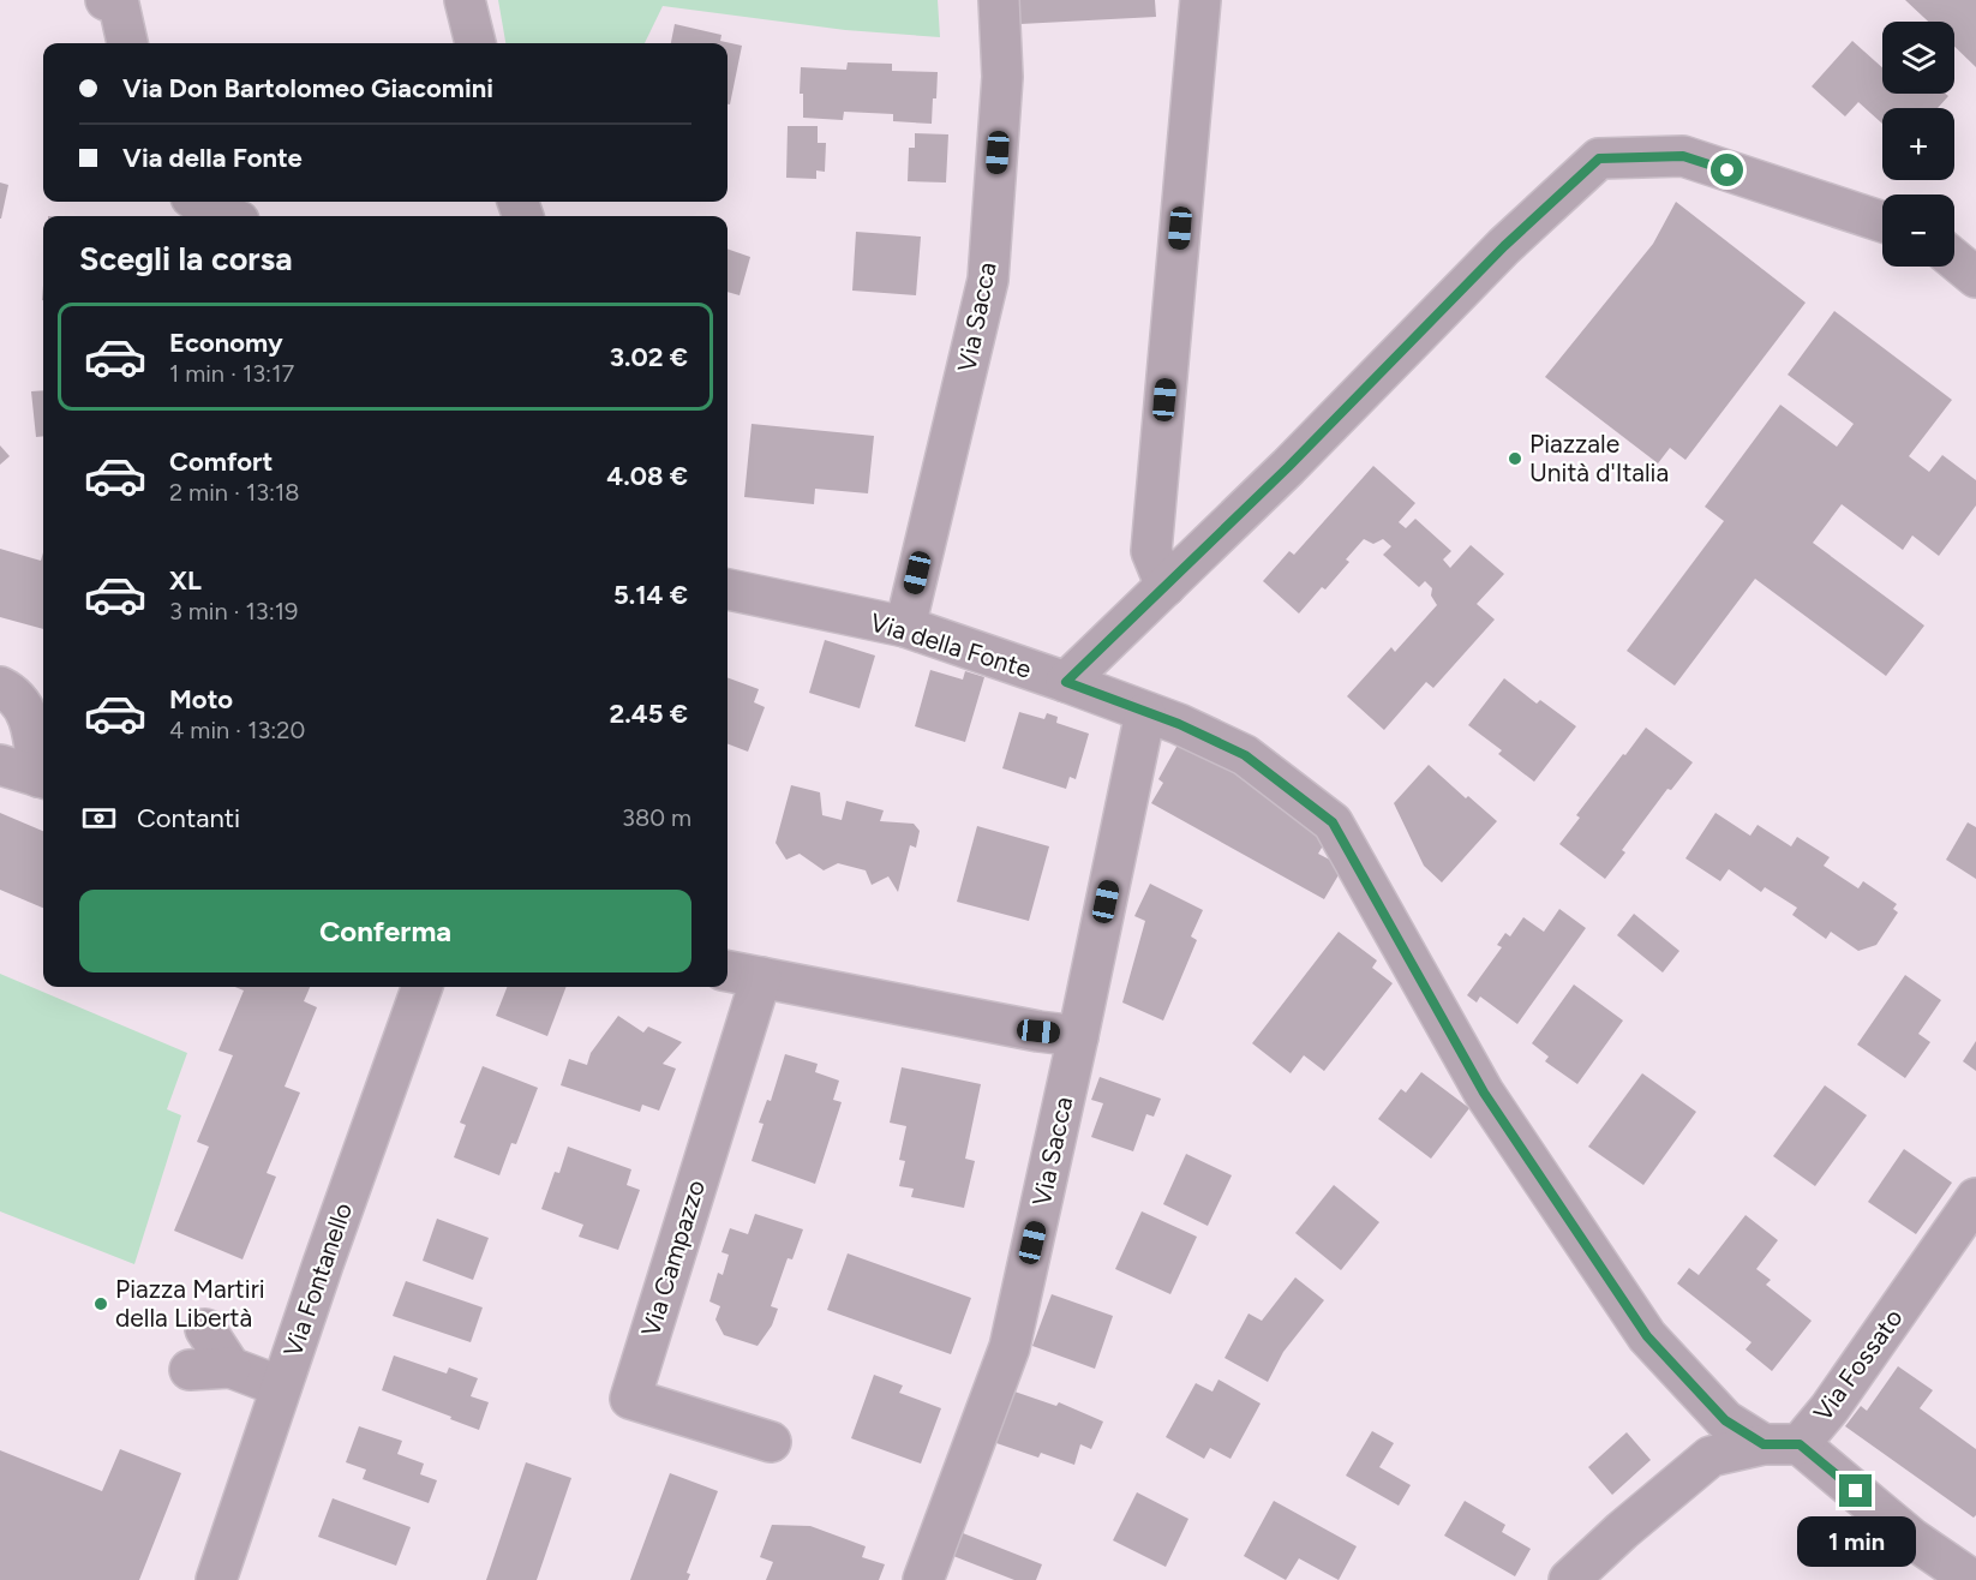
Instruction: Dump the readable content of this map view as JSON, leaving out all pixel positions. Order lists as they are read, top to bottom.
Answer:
{
  "streets": {
    "street": [
      "Via Sacca",
      "Via della Fonte",
      "Via Campazzo",
      "Via Fontanello",
      "Via Fossato"
    ]
  },
  "crossings": [
    ["Via Sacca", "Via della Fonte"],
    ["Via della Fonte", "Via Fossato"]
  ],
  "places": ["Piazzale Unità d'Italia", "Piazza Martiri della Libertà"],
  "page": {
    "map_buttons": ["+", "−"],
    "banner": ["Via Don Bartolomeo Giacomini", "Via della Fonte"],
    "heading": "Scegli la corsa",
    "list": [
      {
        "name": "Economy",
        "note": "1 min · 13:17",
        "value": "3.02 €"
      },
      {
        "name": "Comfort",
        "note": "2 min · 13:18",
        "value": "4.08 €"
      },
      {
        "name": "XL",
        "note": "3 min · 13:19",
        "value": "5.14 €"
      },
      {
        "name": "Moto",
        "note": "4 min · 13:20",
        "value": "2.45 €"
      }
    ],
    "pay": ["Contanti", "380 m"],
    "buttons": "Conferma",
    "bubble": "1 min"
  }
}
